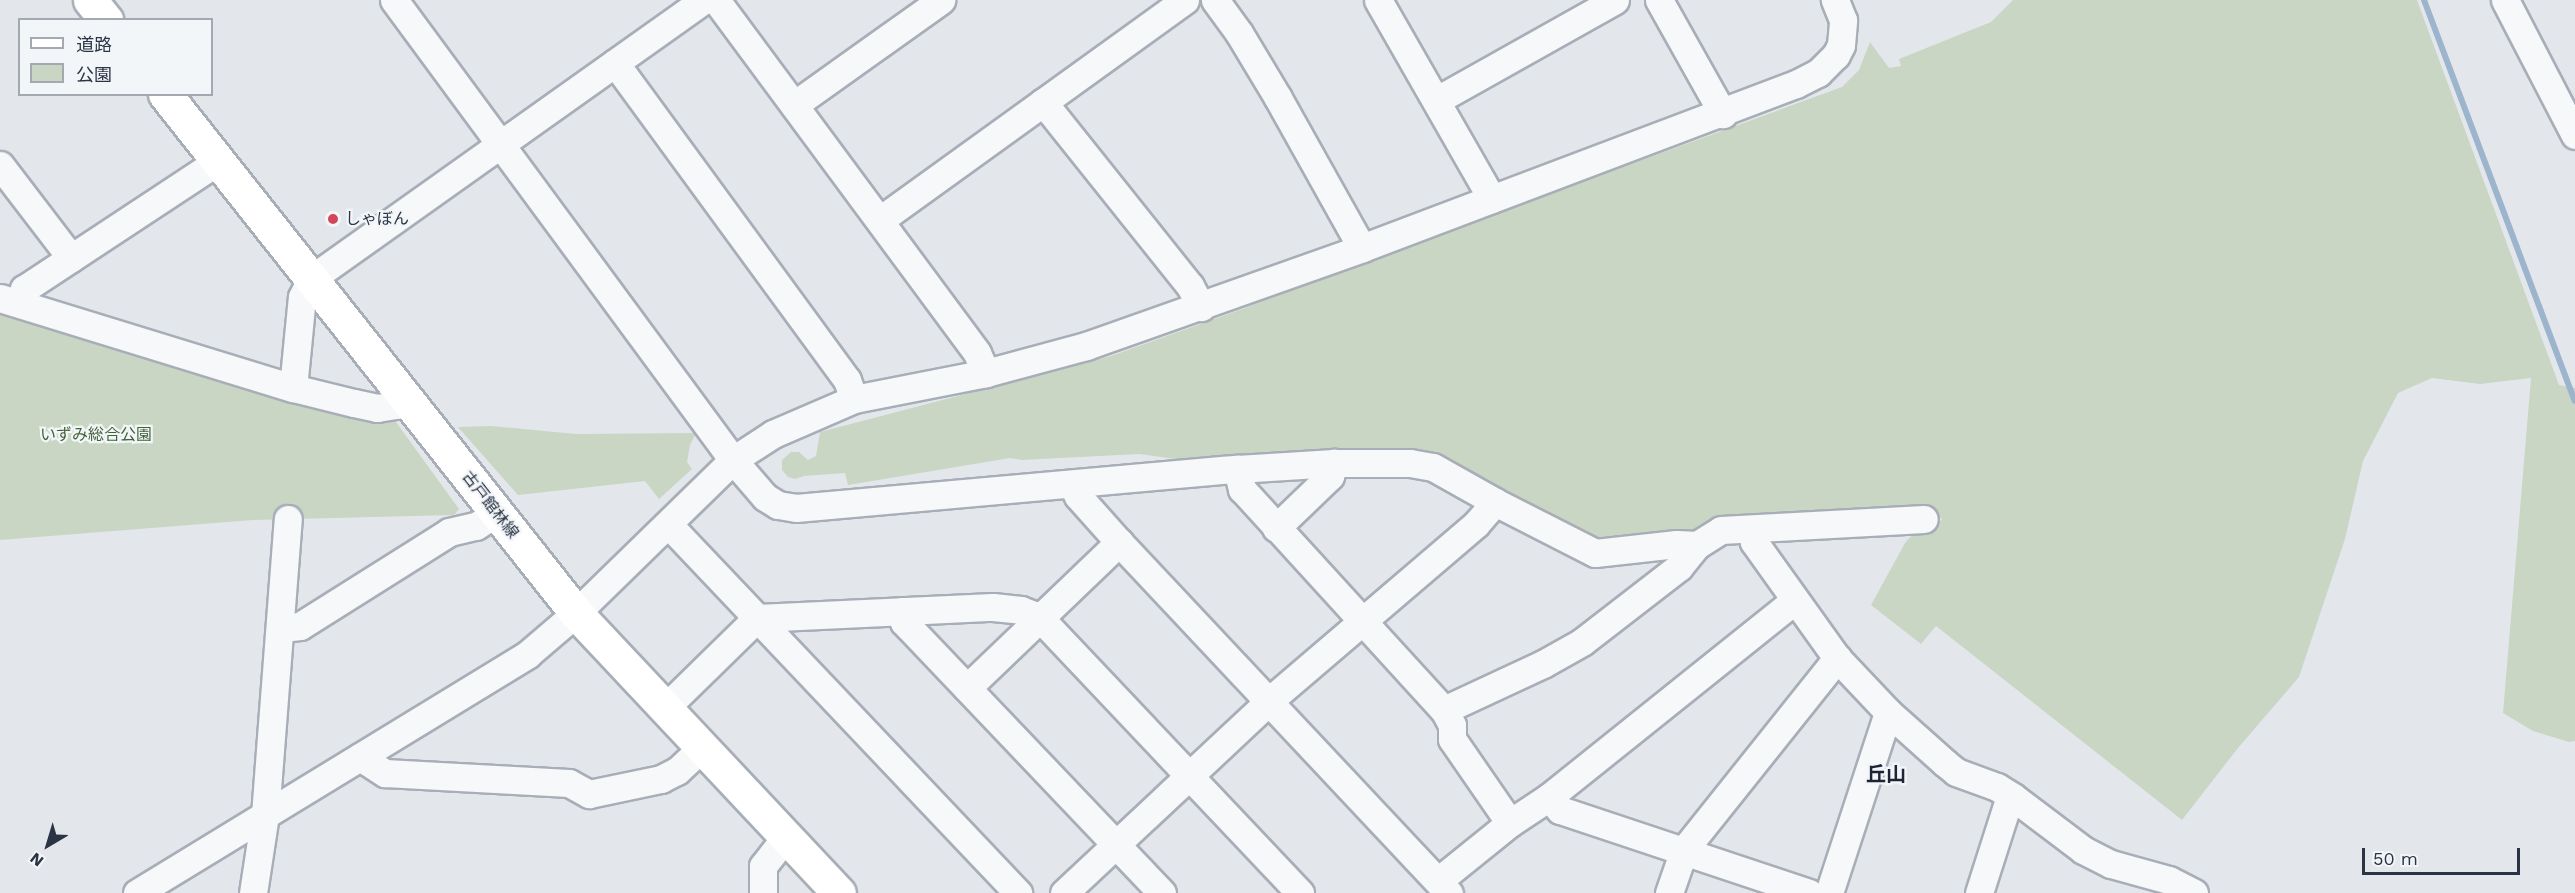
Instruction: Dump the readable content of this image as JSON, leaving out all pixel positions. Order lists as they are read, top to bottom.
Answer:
{
  "streets": {
    "main road": ["古戸館林線"]
  },
  "districts": ["丘山"],
  "parks": ["いずみ総合公園"],
  "places": ["しゃぼん"],
  "legend": ["道路", "公園"],
  "scale_bar": "50 m",
  "north": "bottom left"
}
